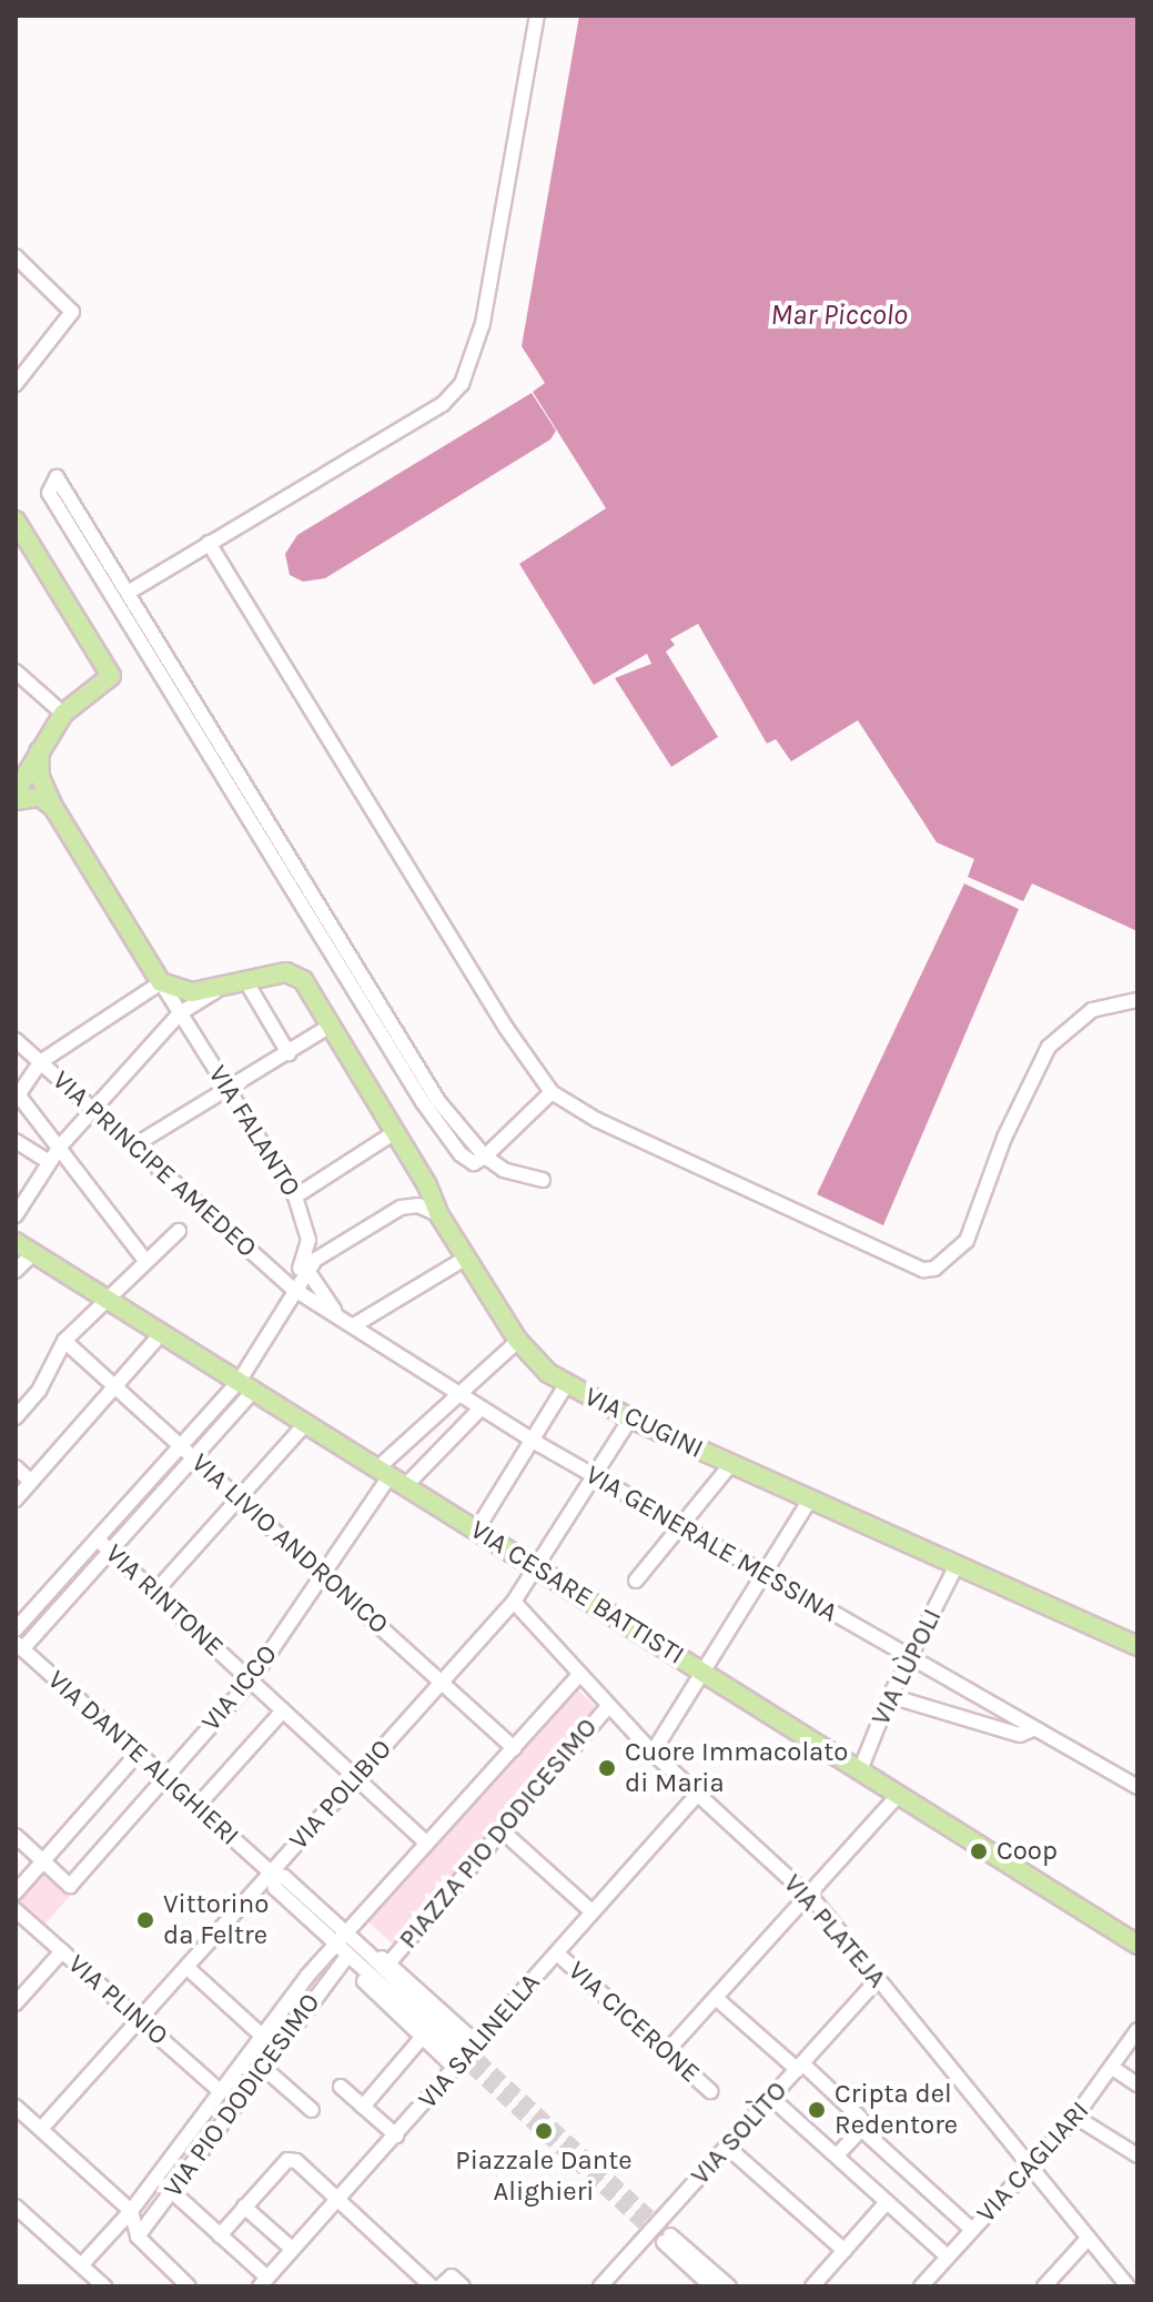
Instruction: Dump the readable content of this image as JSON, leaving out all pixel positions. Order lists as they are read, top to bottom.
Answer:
{
  "streets": {
    "main road": ["VIA FALANTO", "VIA CUGINI", "VIA CESARE BATTISTI"],
    "street": [
      "VIA PRINCIPE AMEDEO",
      "VIA LIVIO ANDRONICO",
      "VIA GENERALE MESSINA",
      "VIA RINTONE",
      "VIA LÙPOLI",
      "VIA ICCO",
      "VIA DANTE ALIGHIERI",
      "VIA POLIBIO",
      "PIAZZA PIO DODICESIMO",
      "VIA PLATEJA",
      "VIA PLINIO",
      "VIA CICERONE",
      "VIA SALINELLA",
      "VIA PIO DODICESIMO",
      "VIA SOLÌTO",
      "VIA CAGLIARI"
    ]
  },
  "crossings": [
    ["VIA PRINCIPE AMEDEO", "VIA GENERALE MESSINA"],
    ["VIA CUGINI", "VIA LÙPOLI"],
    ["VIA CUGINI", "VIA POLIBIO"],
    ["VIA LIVIO ANDRONICO", "VIA ICCO"],
    ["VIA LIVIO ANDRONICO", "VIA POLIBIO"],
    ["VIA LIVIO ANDRONICO", "VIA PIO DODICESIMO"],
    ["VIA GENERALE MESSINA", "VIA LÙPOLI"],
    ["VIA GENERALE MESSINA", "VIA POLIBIO"],
    ["VIA CESARE BATTISTI", "VIA LÙPOLI"],
    ["VIA CESARE BATTISTI", "VIA ICCO"],
    ["VIA CESARE BATTISTI", "VIA POLIBIO"],
    ["VIA RINTONE", "VIA ICCO"],
    ["VIA RINTONE", "VIA POLIBIO"],
    ["VIA RINTONE", "VIA PIO DODICESIMO"],
    ["VIA ICCO", "VIA DANTE ALIGHIERI"],
    ["VIA DANTE ALIGHIERI", "VIA POLIBIO"],
    ["VIA DANTE ALIGHIERI", "PIAZZA PIO DODICESIMO"],
    ["VIA DANTE ALIGHIERI", "VIA SALINELLA"],
    ["VIA DANTE ALIGHIERI", "VIA PIO DODICESIMO"],
    ["VIA POLIBIO", "VIA PLATEJA"],
    ["VIA POLIBIO", "VIA PLINIO"],
    ["PIAZZA PIO DODICESIMO", "VIA PLATEJA"],
    ["VIA PLATEJA", "VIA SALINELLA"],
    ["VIA PLATEJA", "VIA PIO DODICESIMO"],
    ["VIA PLATEJA", "VIA SOLÌTO"],
    ["VIA PLATEJA", "VIA CAGLIARI"],
    ["VIA PLINIO", "VIA PIO DODICESIMO"],
    ["VIA CICERONE", "VIA SALINELLA"]
  ],
  "water": ["Mar Piccolo"],
  "places": [
    "Cuore Immacolato di Maria",
    "Coop",
    "Vittorino da Feltre",
    "Cripta del Redentore",
    "Piazzale Dante Alighieri"
  ]
}
